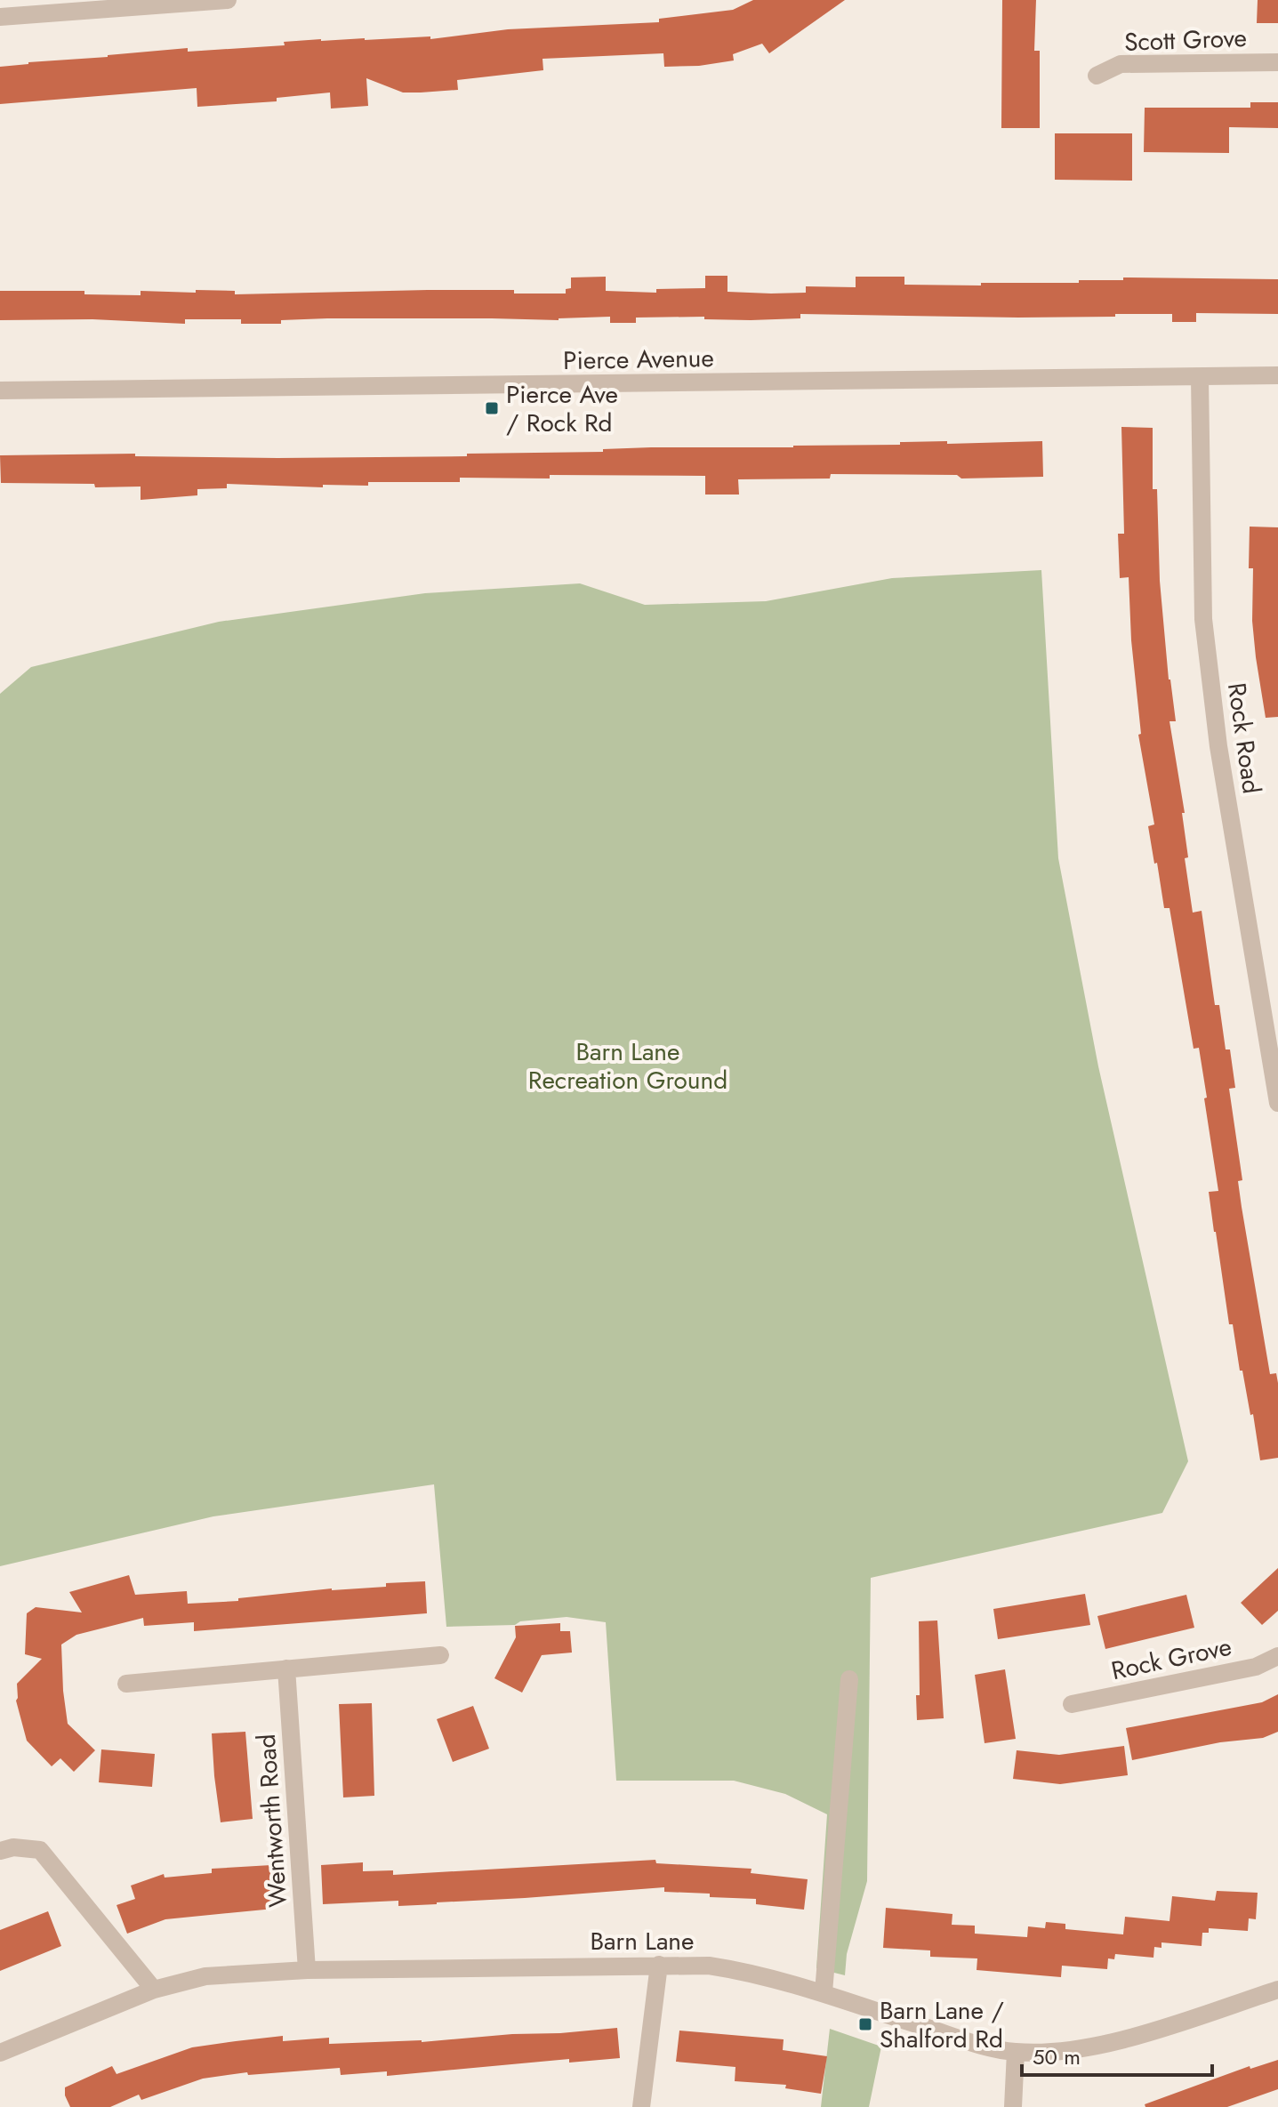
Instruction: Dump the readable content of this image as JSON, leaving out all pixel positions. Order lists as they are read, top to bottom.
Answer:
{
  "streets": {
    "street": [
      "Scott Grove",
      "Pierce Avenue",
      "Rock Road",
      "Rock Grove",
      "Wentworth Road",
      "Barn Lane"
    ]
  },
  "crossings": [
    ["Pierce Avenue", "Rock Road"],
    ["Wentworth Road", "Barn Lane"]
  ],
  "parks": ["Barn Lane Recreation Ground"],
  "places": {
    "transit": ["Pierce Ave / Rock Rd", "Barn Lane / Shalford Rd"]
  },
  "scale_bar": "50 m"
}
